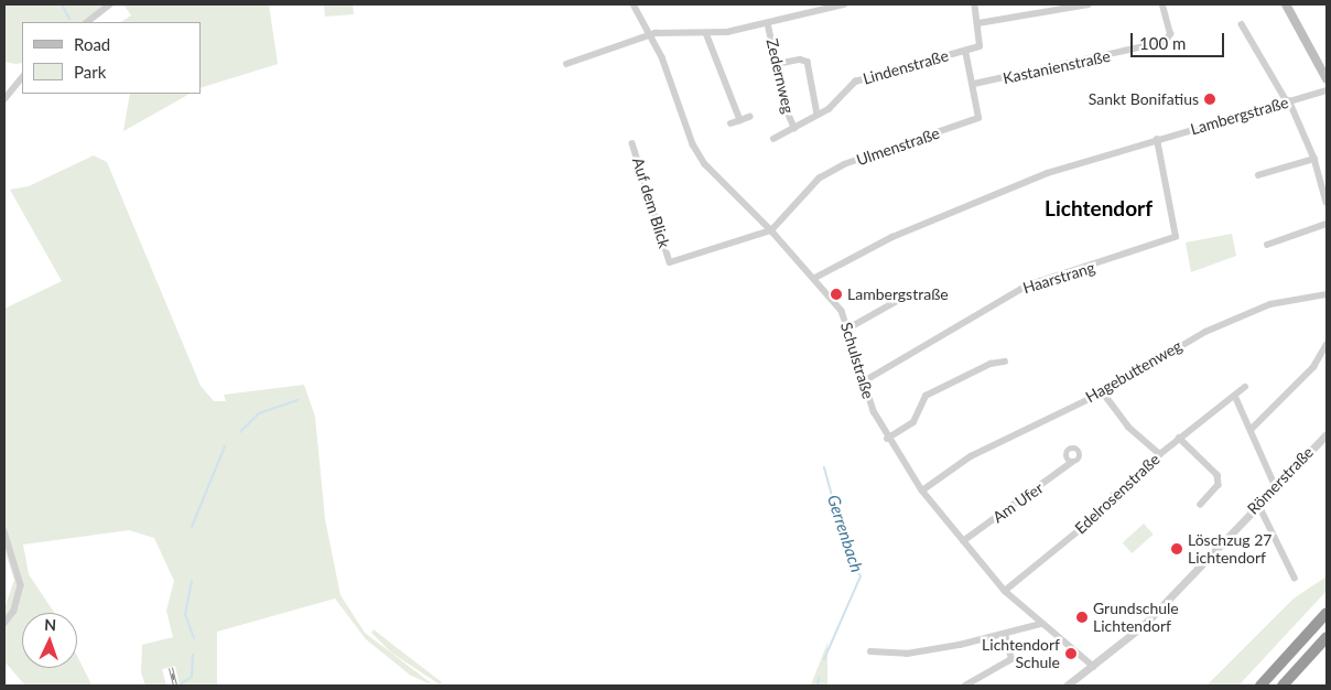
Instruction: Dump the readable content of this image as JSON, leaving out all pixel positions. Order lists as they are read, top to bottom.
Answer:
{
  "streets": {
    "street": [
      "Lindenstraße",
      "Kastanienstraße",
      "Zedernweg",
      "Lambergstraße",
      "Ulmenstraße",
      "Auf dem Blick",
      "Haarstrang",
      "Schulstraße",
      "Hagebuttenweg",
      "Römerstraße",
      "Edelrosenstraße",
      "Am Ufer"
    ]
  },
  "crossings": [
    ["Lindenstraße", "Zedernweg"],
    ["Lindenstraße", "Ulmenstraße"],
    ["Kastanienstraße", "Ulmenstraße"],
    ["Lambergstraße", "Haarstrang"],
    ["Lambergstraße", "Schulstraße"],
    ["Ulmenstraße", "Auf dem Blick"],
    ["Ulmenstraße", "Schulstraße"],
    ["Auf dem Blick", "Schulstraße"],
    ["Haarstrang", "Schulstraße"],
    ["Schulstraße", "Hagebuttenweg"],
    ["Schulstraße", "Römerstraße"],
    ["Schulstraße", "Edelrosenstraße"],
    ["Schulstraße", "Am Ufer"]
  ],
  "districts": ["Lichtendorf"],
  "water": ["Gerrenbach"],
  "places": [
    "Sankt Bonifatius",
    "Lambergstraße",
    "Löschzug 27 Lichtendorf",
    "Grundschule Lichtendorf",
    "Lichtendorf Schule"
  ],
  "legend": ["Road", "Park"],
  "scale_bar": "100 m",
  "north": "top"
}
